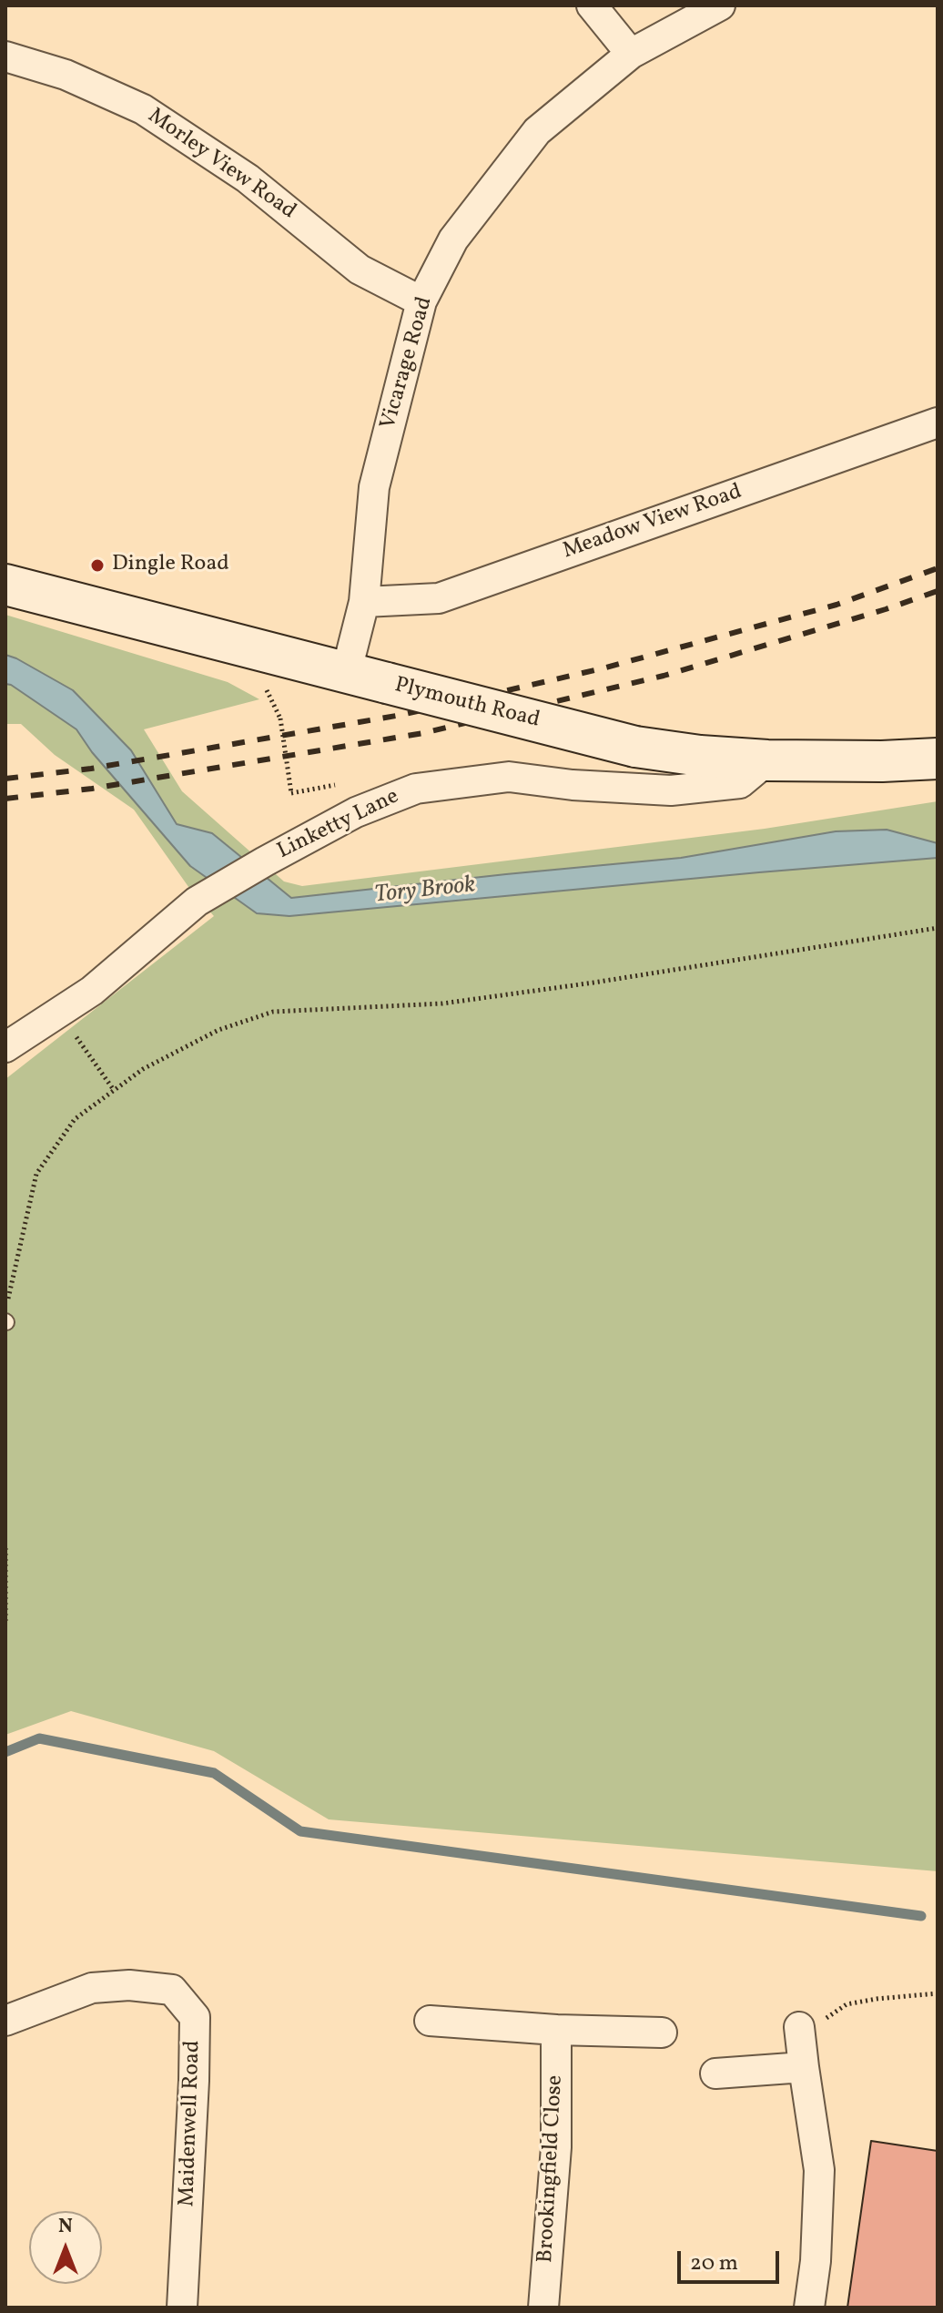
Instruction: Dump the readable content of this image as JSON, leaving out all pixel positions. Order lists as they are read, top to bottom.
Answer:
{
  "streets": {
    "main road": ["Plymouth Road"],
    "street": [
      "Morley View Road",
      "Vicarage Road",
      "Meadow View Road",
      "Linketty Lane",
      "Maidenwell Road",
      "Brookingfield Close"
    ]
  },
  "crossings": [
    ["Morley View Road", "Vicarage Road"],
    ["Vicarage Road", "Meadow View Road"],
    ["Vicarage Road", "Plymouth Road"],
    ["Plymouth Road", "Linketty Lane"]
  ],
  "water": ["Tory Brook"],
  "places": ["Dingle Road"],
  "scale_bar": "20 m",
  "north": "top"
}
